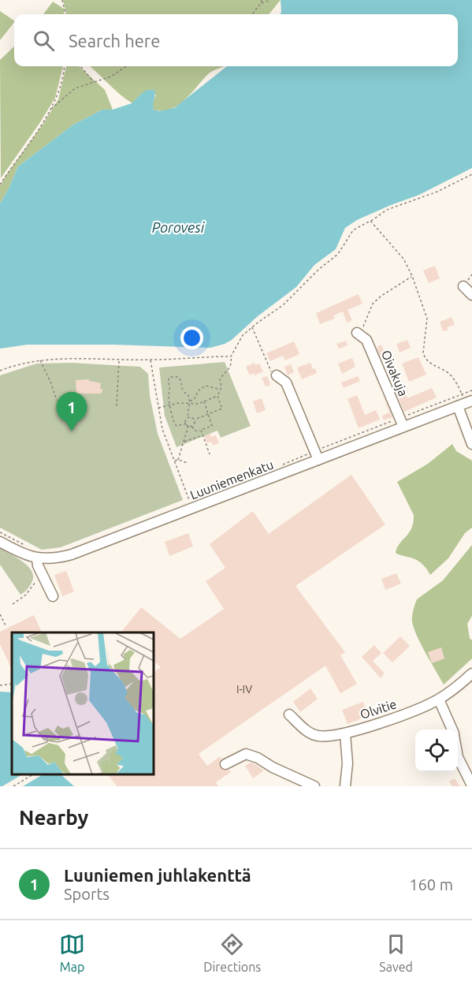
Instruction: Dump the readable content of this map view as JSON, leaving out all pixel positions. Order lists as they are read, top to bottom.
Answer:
{
  "streets": {
    "street": ["Oivakuja", "Luuniemenkatu", "Olvitie"]
  },
  "crossings": [
    ["Oivakuja", "Luuniemenkatu"]
  ],
  "water": ["Porovesi"],
  "house_numbers": ["I-IV"],
  "page": {
    "search": "Search here",
    "pins": "1",
    "heading": "Nearby",
    "list": [
      {
        "mark": "1",
        "name": "Luuniemen juhlakenttä",
        "note": "Sports",
        "value": "160 m"
      }
    ],
    "nav": ["Map", "Directions", "Saved"]
  }
}
